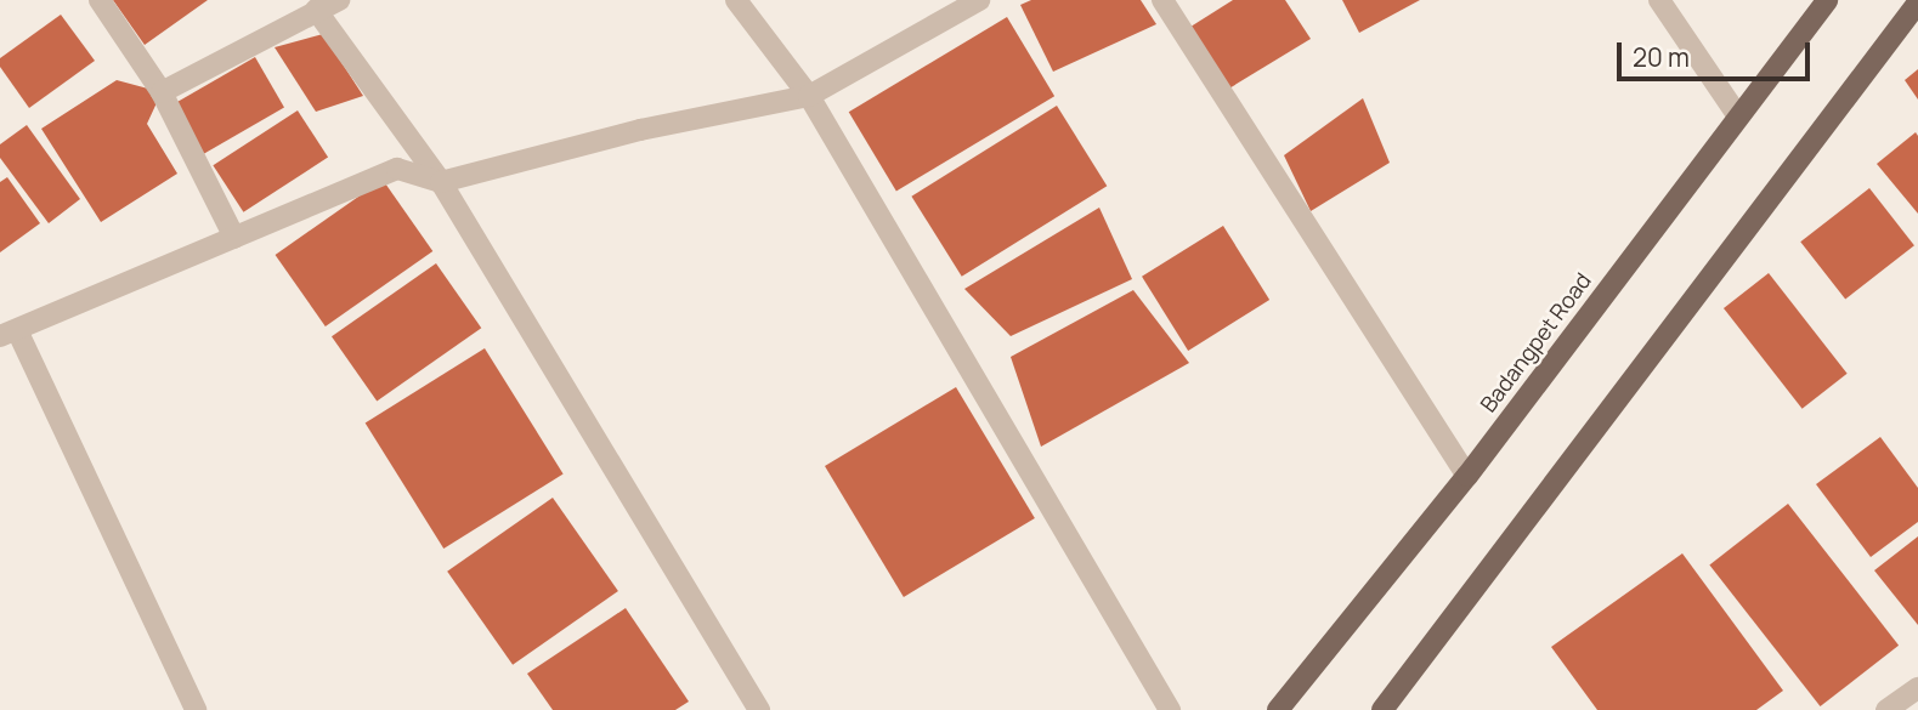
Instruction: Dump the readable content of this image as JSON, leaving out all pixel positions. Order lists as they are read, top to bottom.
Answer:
{
  "streets": {
    "main road": ["Badangpet Road"]
  },
  "scale_bar": "20 m"
}
